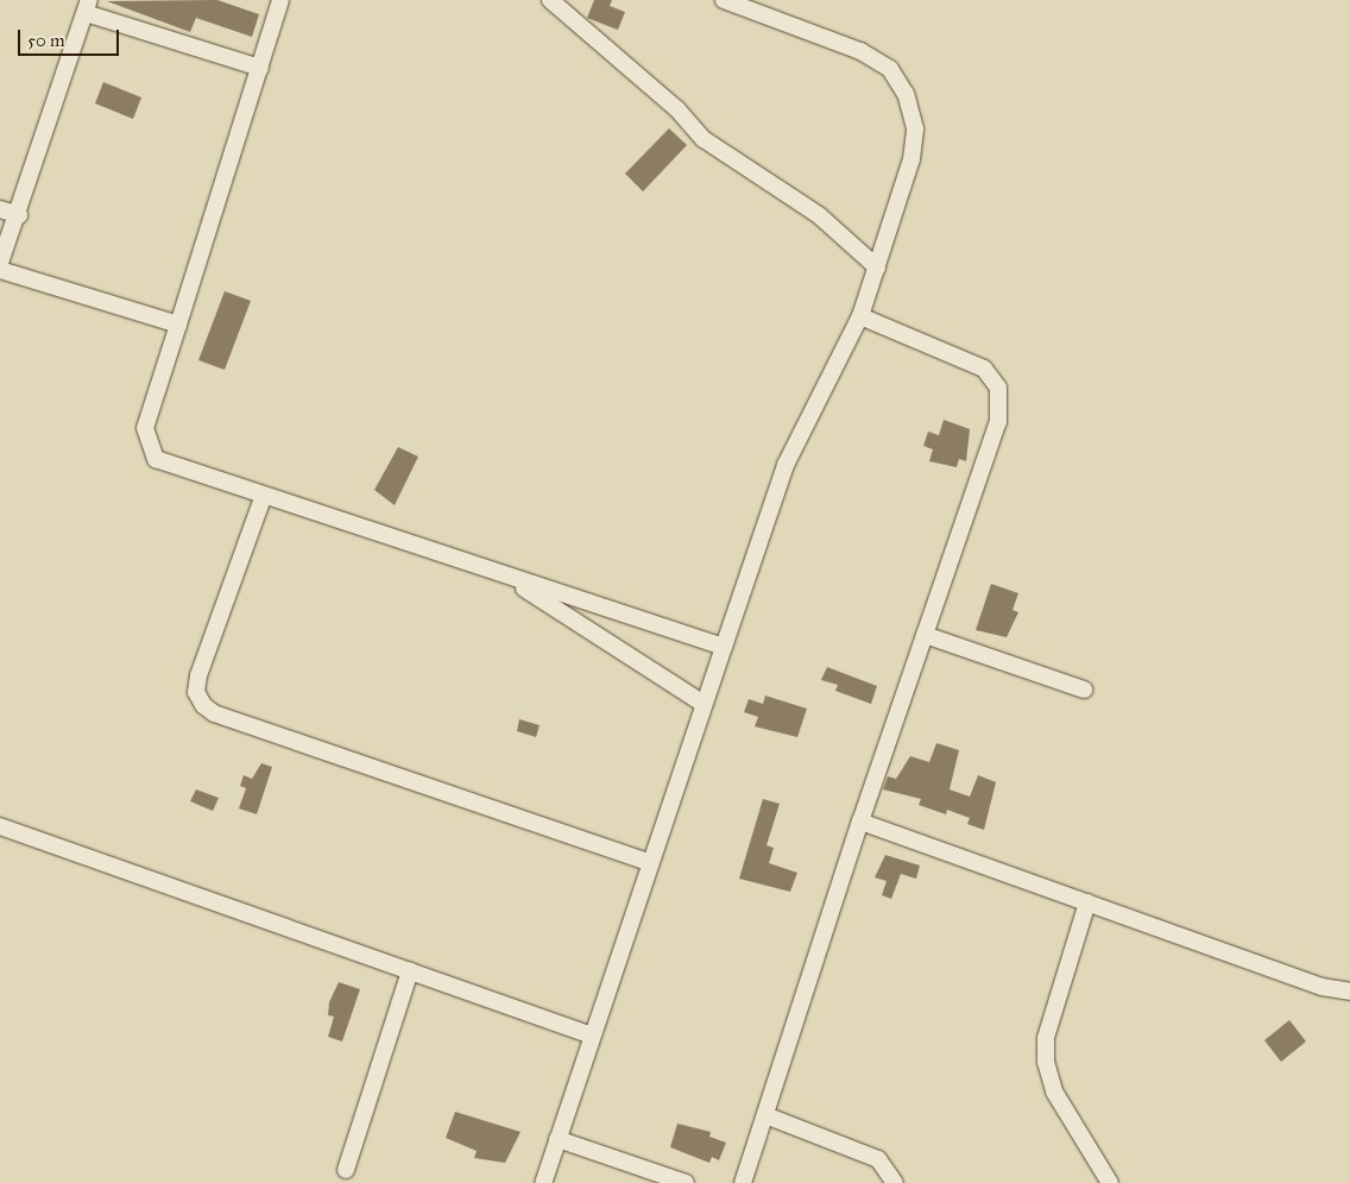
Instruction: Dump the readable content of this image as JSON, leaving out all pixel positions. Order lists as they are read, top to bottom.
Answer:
{
  "scale_bar": "50 m"
}
